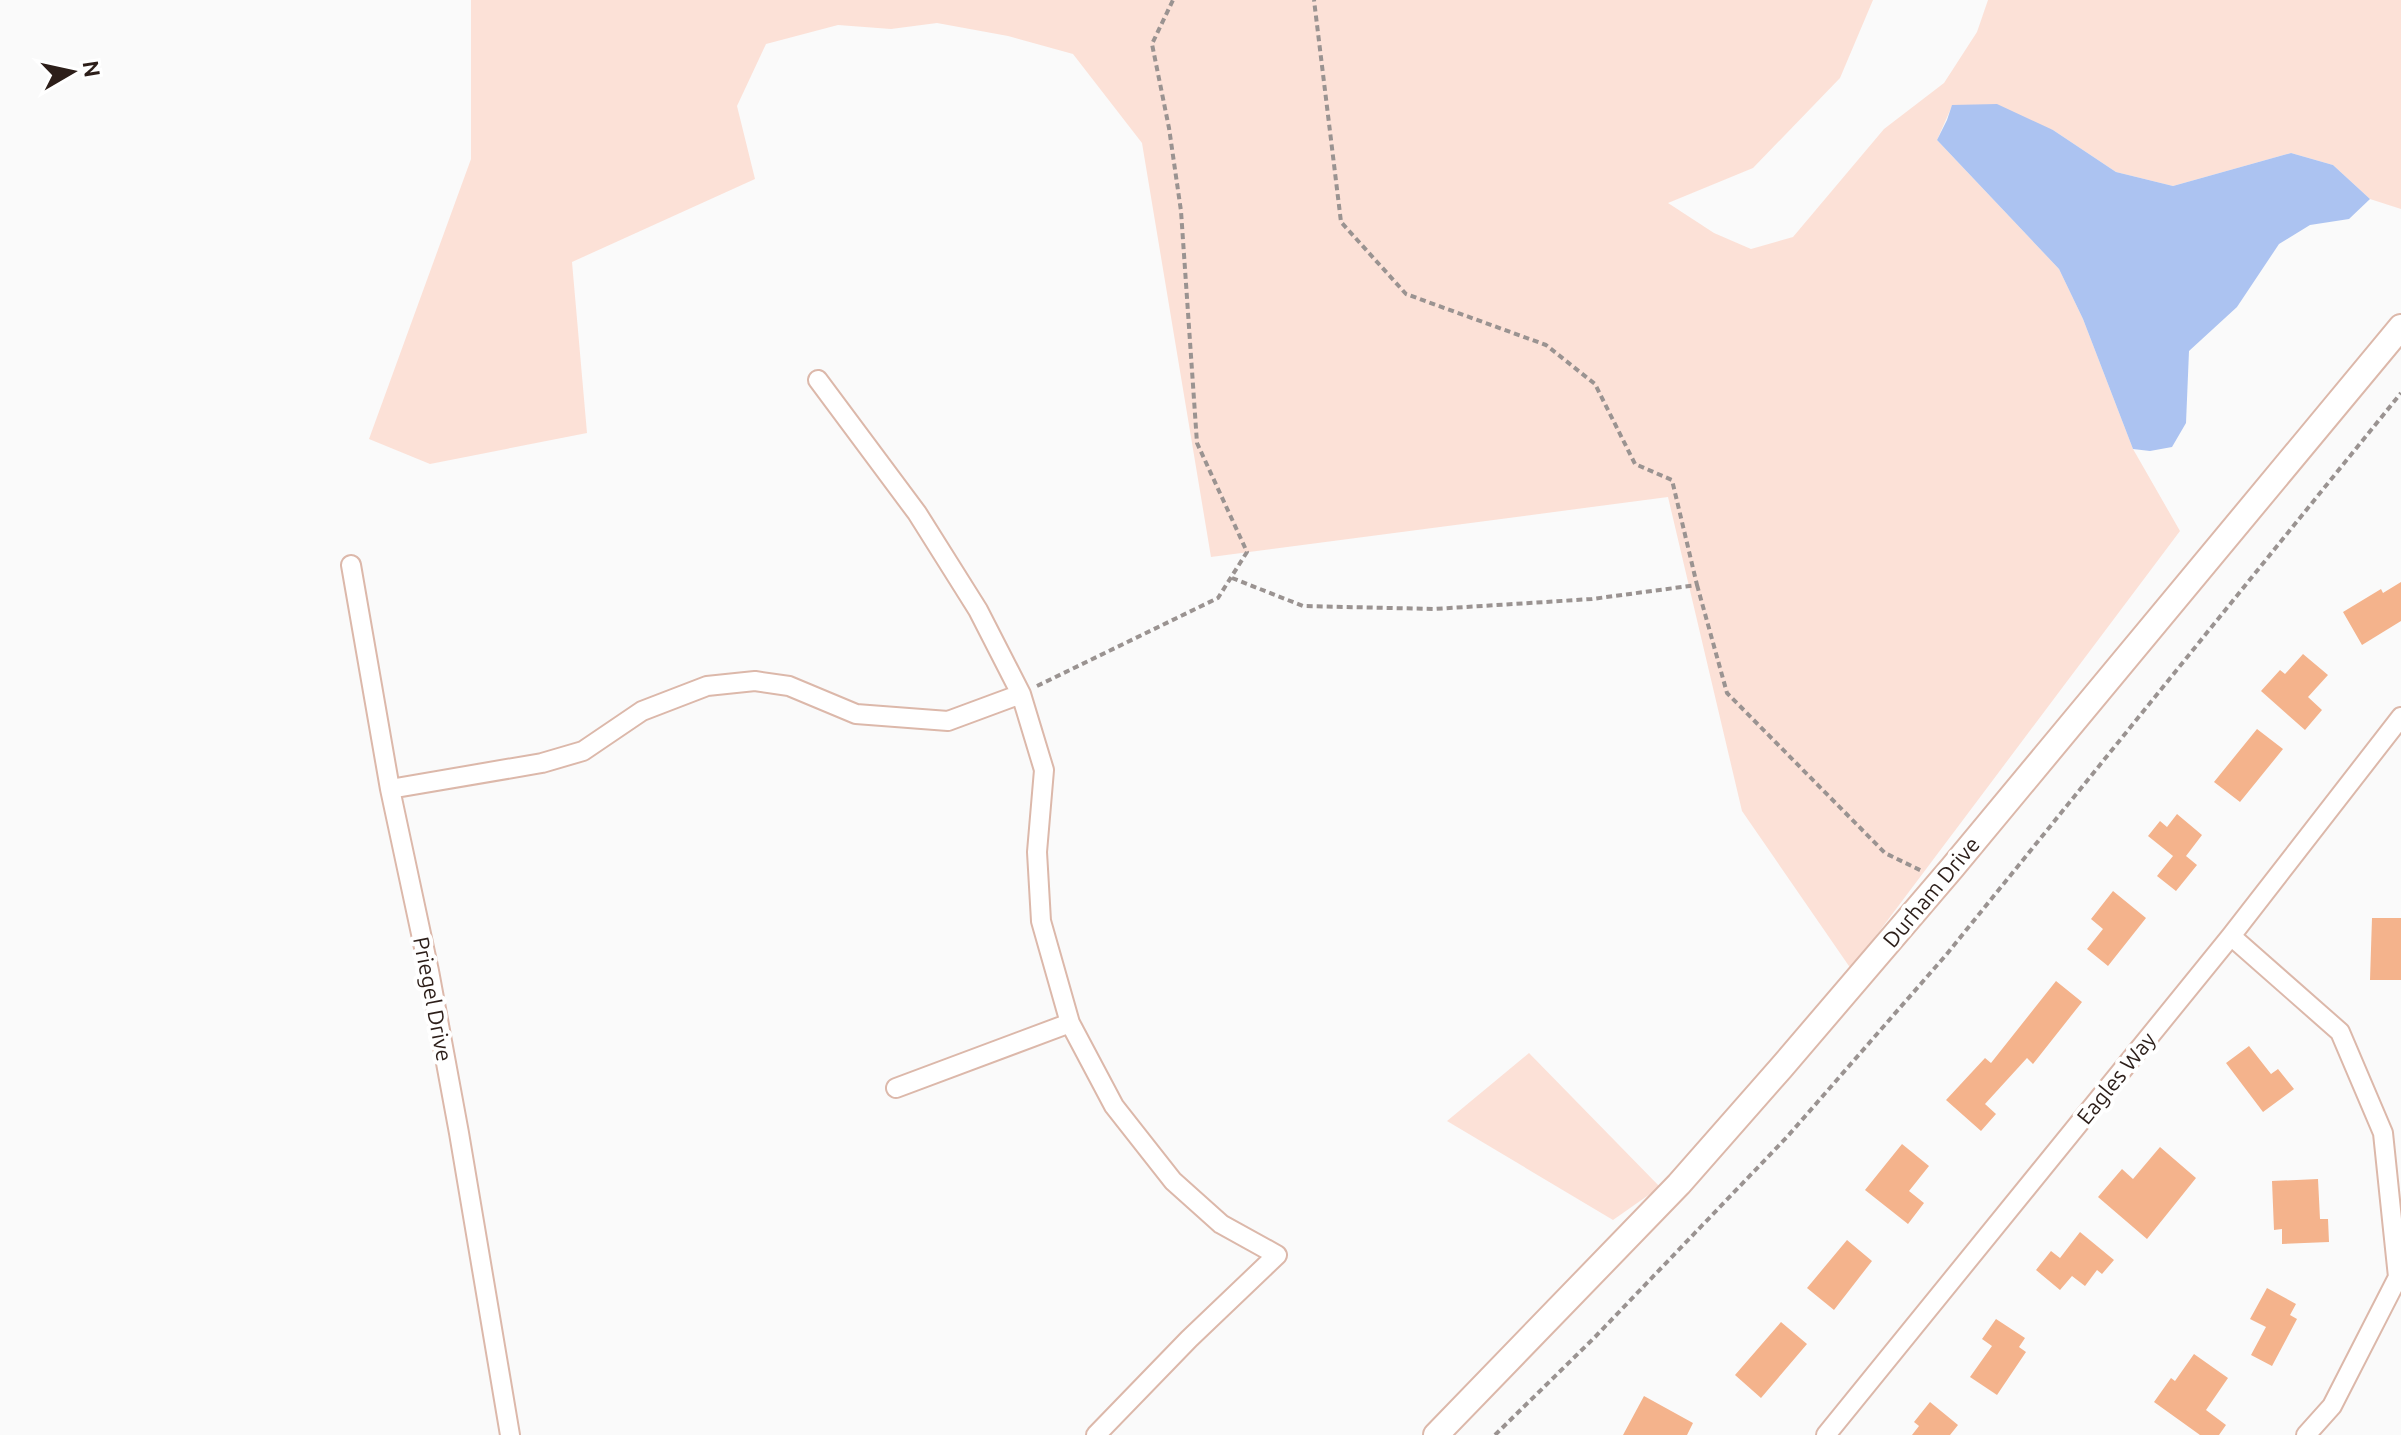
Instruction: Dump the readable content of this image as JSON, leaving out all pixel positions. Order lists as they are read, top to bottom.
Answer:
{
  "streets": {
    "street": ["Durham Drive", "Priegel Drive", "Eagles Way"]
  },
  "north": "right"
}
